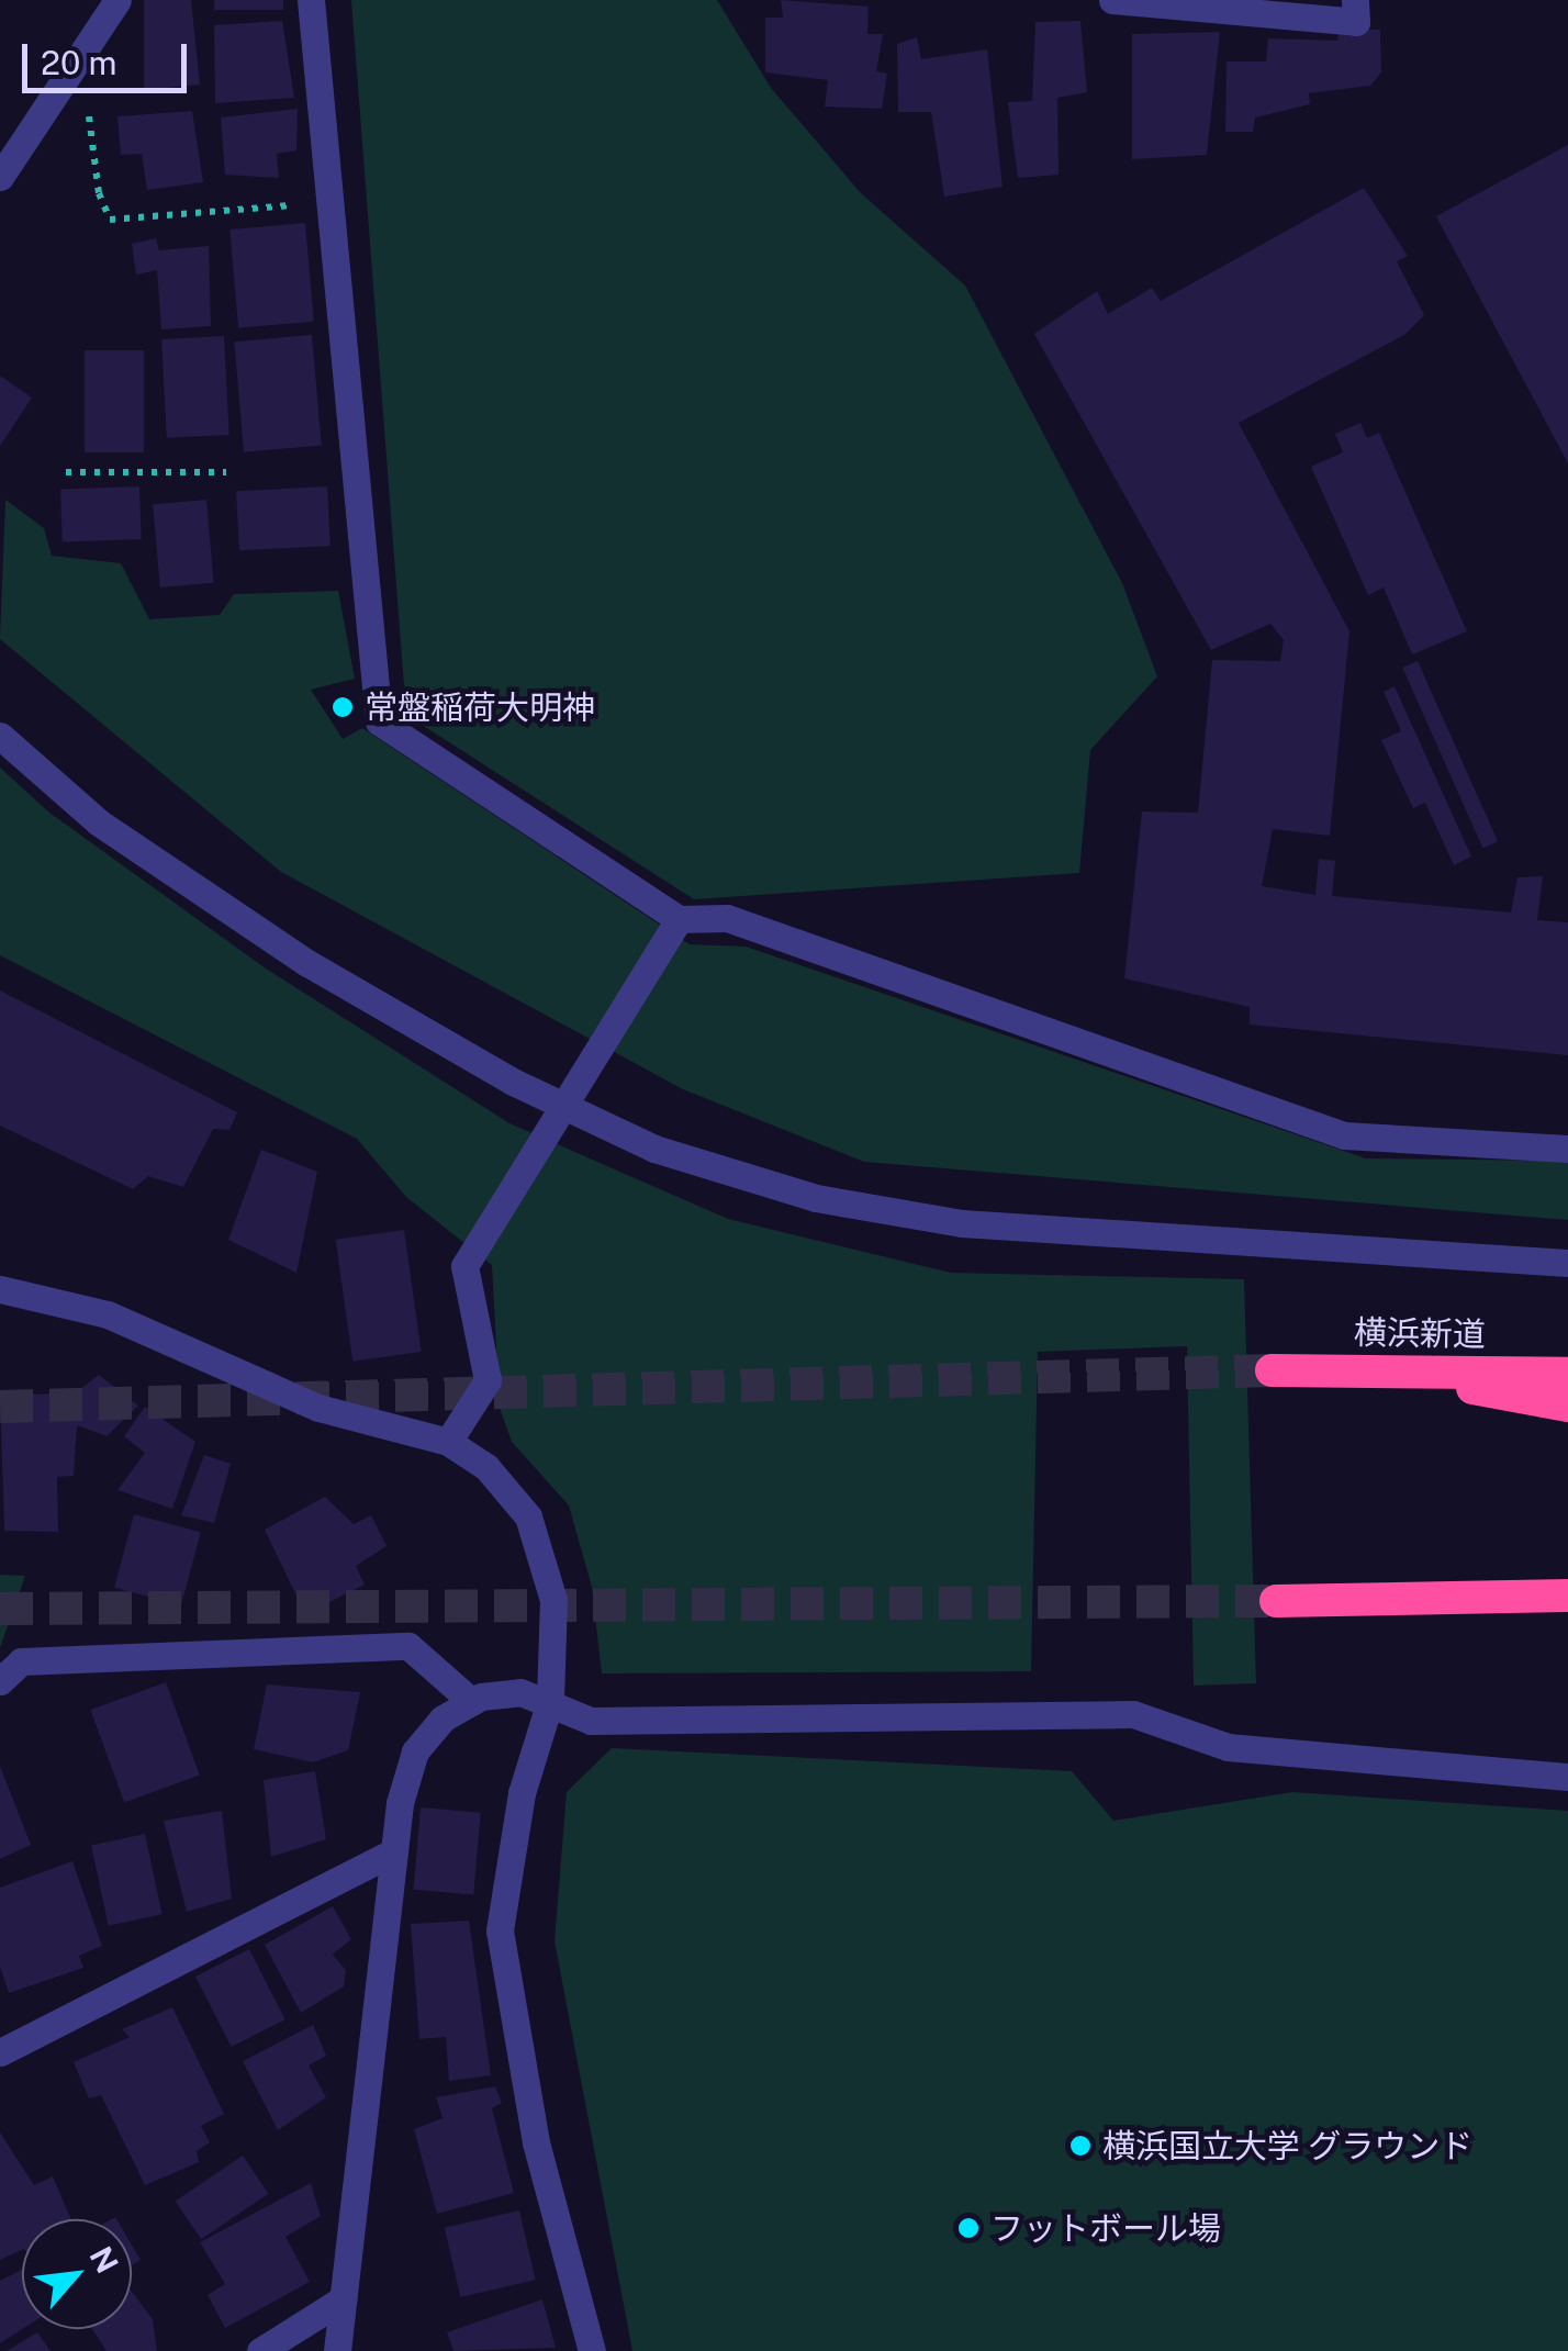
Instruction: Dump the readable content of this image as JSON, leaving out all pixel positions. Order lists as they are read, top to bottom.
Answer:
{
  "streets": {
    "highway": ["横浜新道"]
  },
  "places": ["常盤稲荷大明神", "横浜国立大学 グラウンド", "フットボール場"],
  "scale_bar": "20 m",
  "north": "top right"
}
